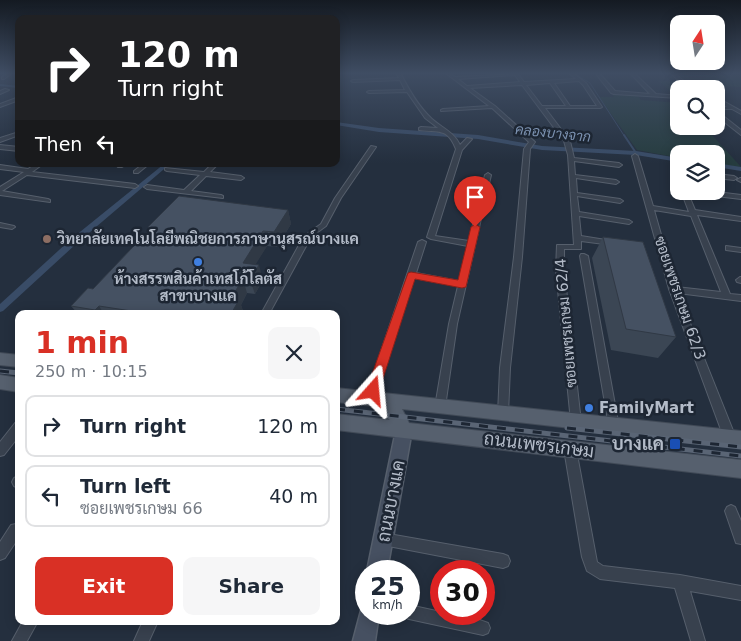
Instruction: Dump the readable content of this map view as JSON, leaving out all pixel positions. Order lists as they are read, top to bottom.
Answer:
{
  "streets": {
    "main road": ["ถนนเพชรเกษม", "ถนนบางแค"],
    "street": ["ซอยเพชรเกษม 62/3", "ซอยเพชรเกษม 62/4"]
  },
  "crossings": [
    ["ซอยเพชรเกษม 62/3", "ถนนเพชรเกษม"],
    ["ซอยเพชรเกษม 62/4", "ถนนเพชรเกษม"],
    ["ถนนเพชรเกษม", "ถนนบางแค"]
  ],
  "water": ["คลองบางจาก"],
  "places": {
    "other": ["วิทยาลัยเทคโนโลยีพณิชยการภาษานุสรณ์บางแค", "ห้างสรรพสินค้าเทสโก้โลตัส สาขาบางแค", "FamilyMart"],
    "transit": ["บางแค"]
  },
  "north": "top",
  "page": {
    "turn": ["120 m", "Turn right"],
    "then": "Then",
    "heading": ["1 min", "250 m · 10:15"],
    "list": [
      {
        "name": "Turn right",
        "value": "120 m"
      },
      {
        "name": "Turn left",
        "note": "ซอยเพชรเกษม 66",
        "value": "40 m"
      }
    ],
    "buttons": ["Exit", "Share"],
    "speed": "25 km/h",
    "limit": "30"
  }
}
